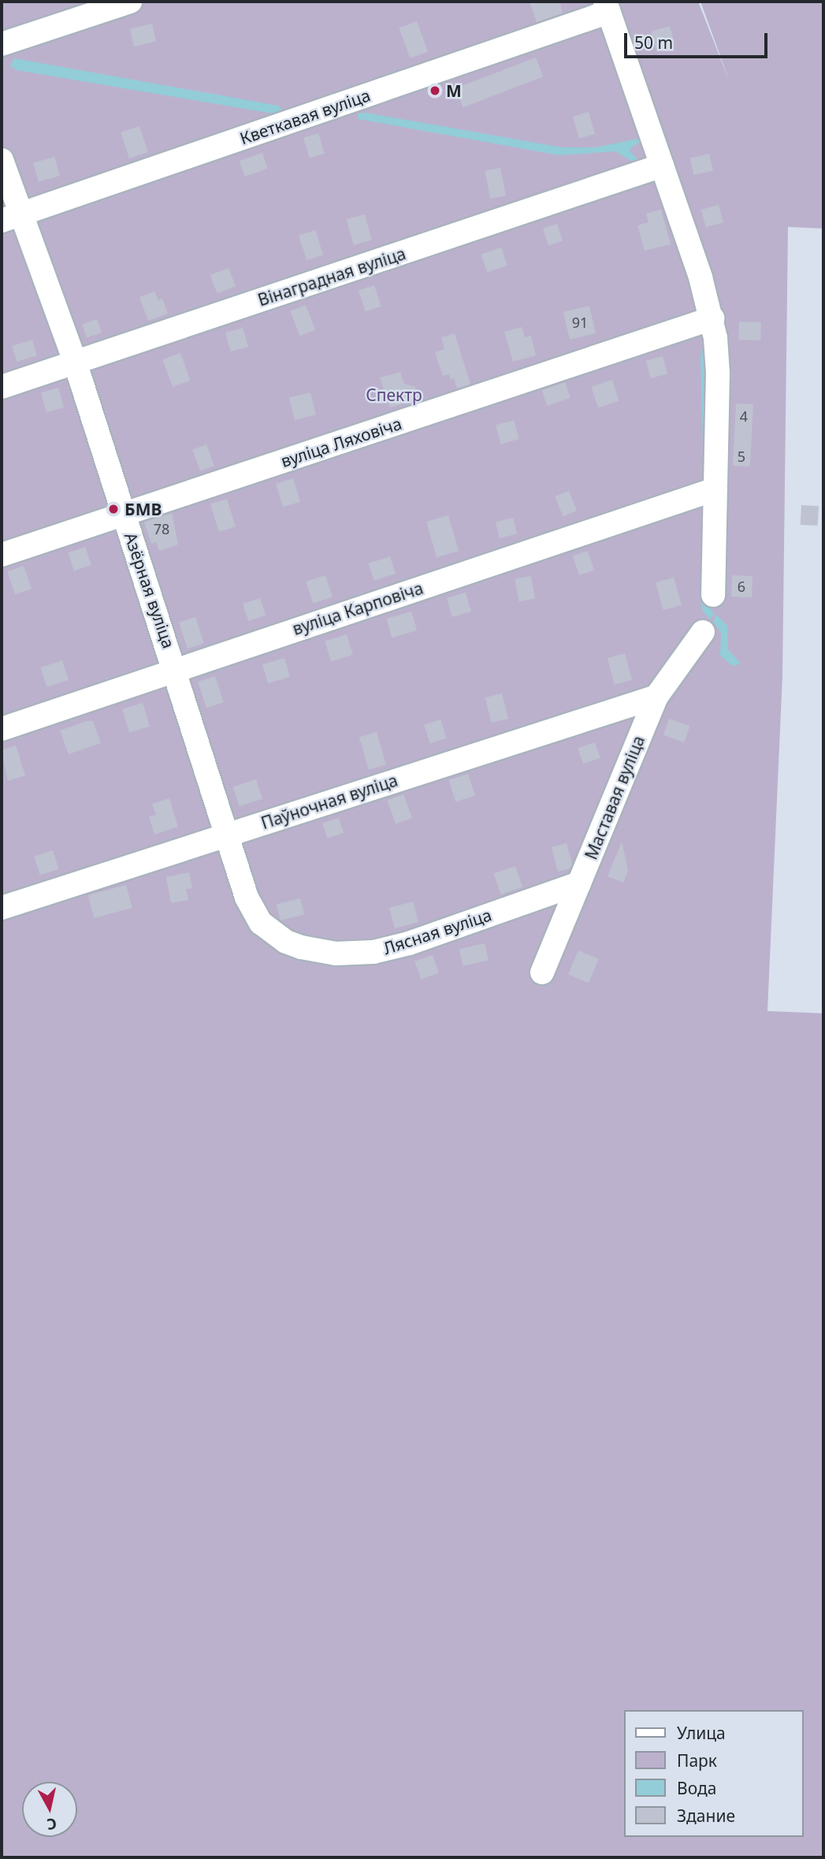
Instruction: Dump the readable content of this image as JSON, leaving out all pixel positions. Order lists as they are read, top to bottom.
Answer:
{
  "streets": {
    "street": [
      "Кветкавая вуліца",
      "Вінаградная вуліца",
      "вуліца Ляховіча",
      "Азёрная вуліца",
      "вуліца Карповіча",
      "Маставая вуліца",
      "Паўночная вуліца",
      "Лясная вуліца"
    ]
  },
  "crossings": [
    ["Кветкавая вуліца", "Азёрная вуліца"],
    ["Вінаградная вуліца", "Азёрная вуліца"],
    ["вуліца Ляховіча", "Азёрная вуліца"],
    ["Азёрная вуліца", "вуліца Карповіча"],
    ["Азёрная вуліца", "Паўночная вуліца"],
    ["Азёрная вуліца", "Лясная вуліца"],
    ["Маставая вуліца", "Паўночная вуліца"],
    ["Маставая вуліца", "Лясная вуліца"]
  ],
  "parks": ["Спектр"],
  "places": ["М", "БМВ"],
  "house_numbers": [
    "91",
    "4",
    "5",
    "78",
    "6"
  ],
  "legend": [
    "Улица",
    "Парк",
    "Вода",
    "Здание"
  ],
  "scale_bar": "50 m",
  "north": "bottom"
}
